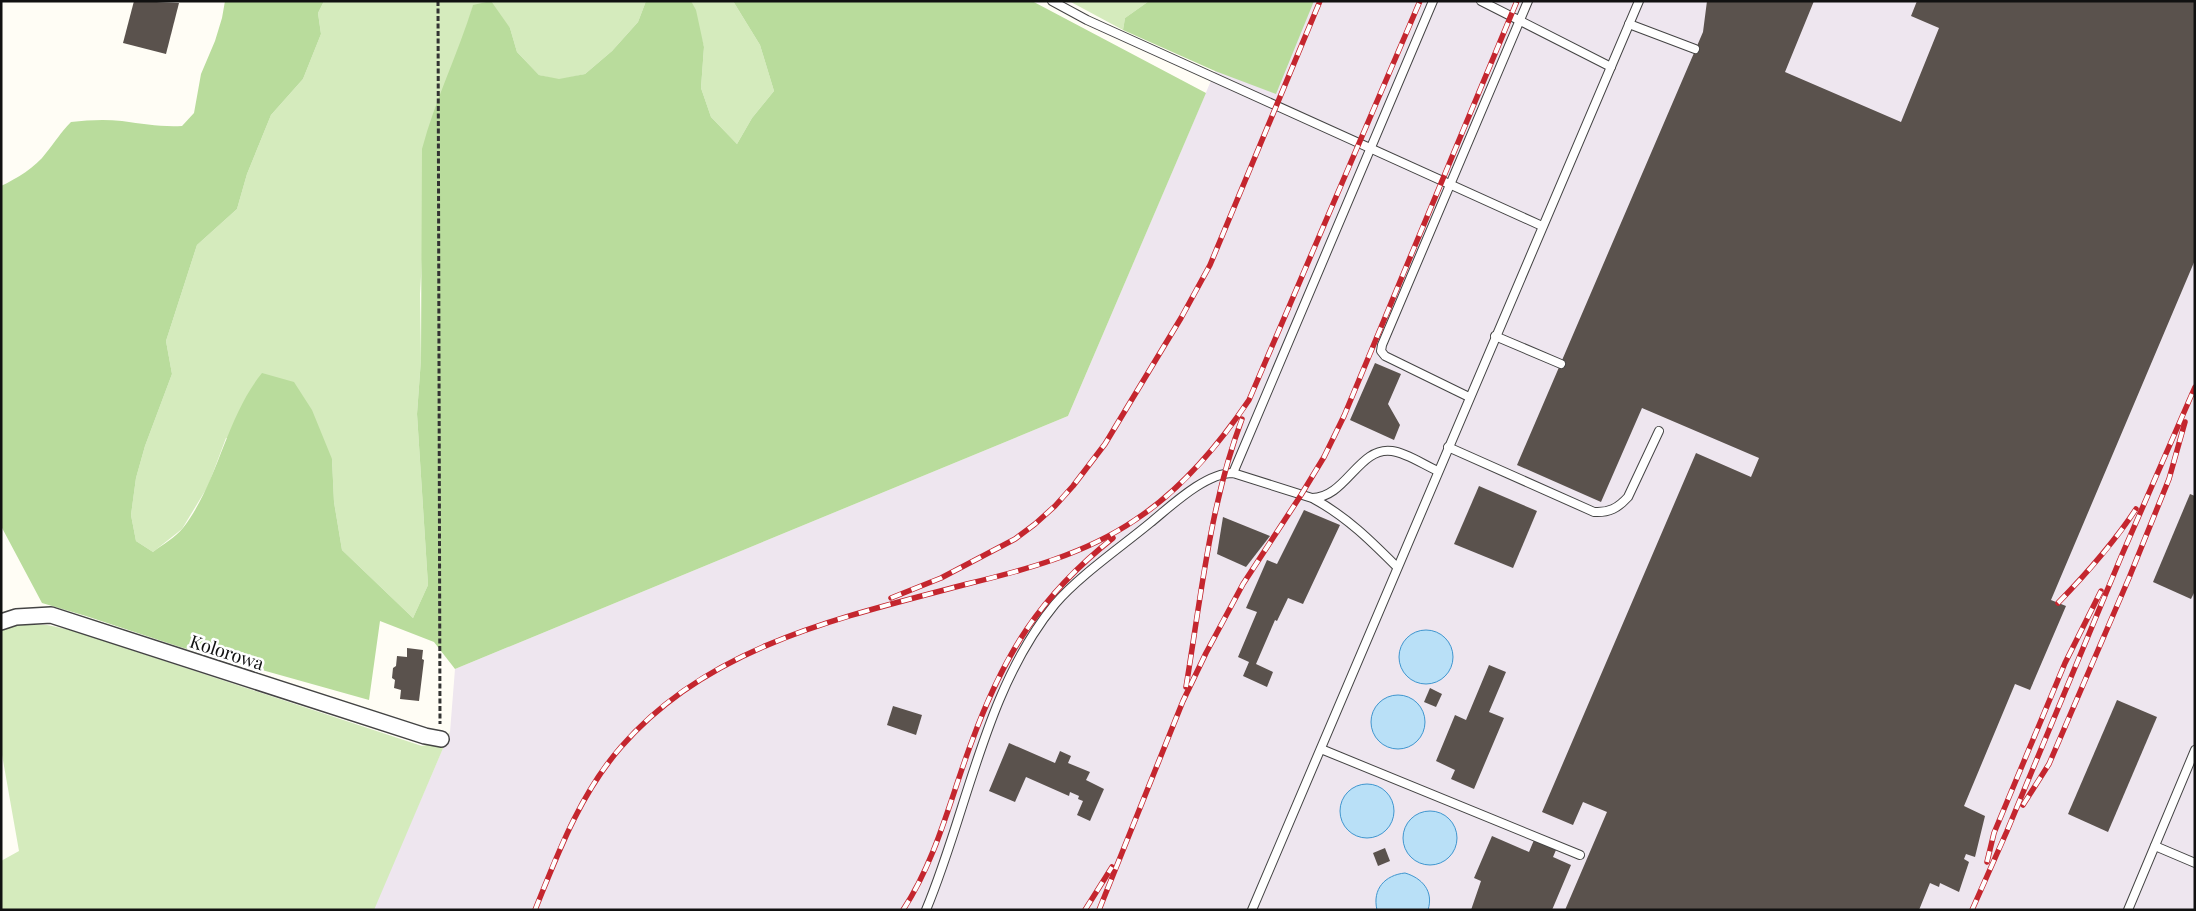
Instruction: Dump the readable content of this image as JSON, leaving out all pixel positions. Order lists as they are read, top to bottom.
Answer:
{
  "streets": {
    "street": ["Kolorowa"]
  }
}
